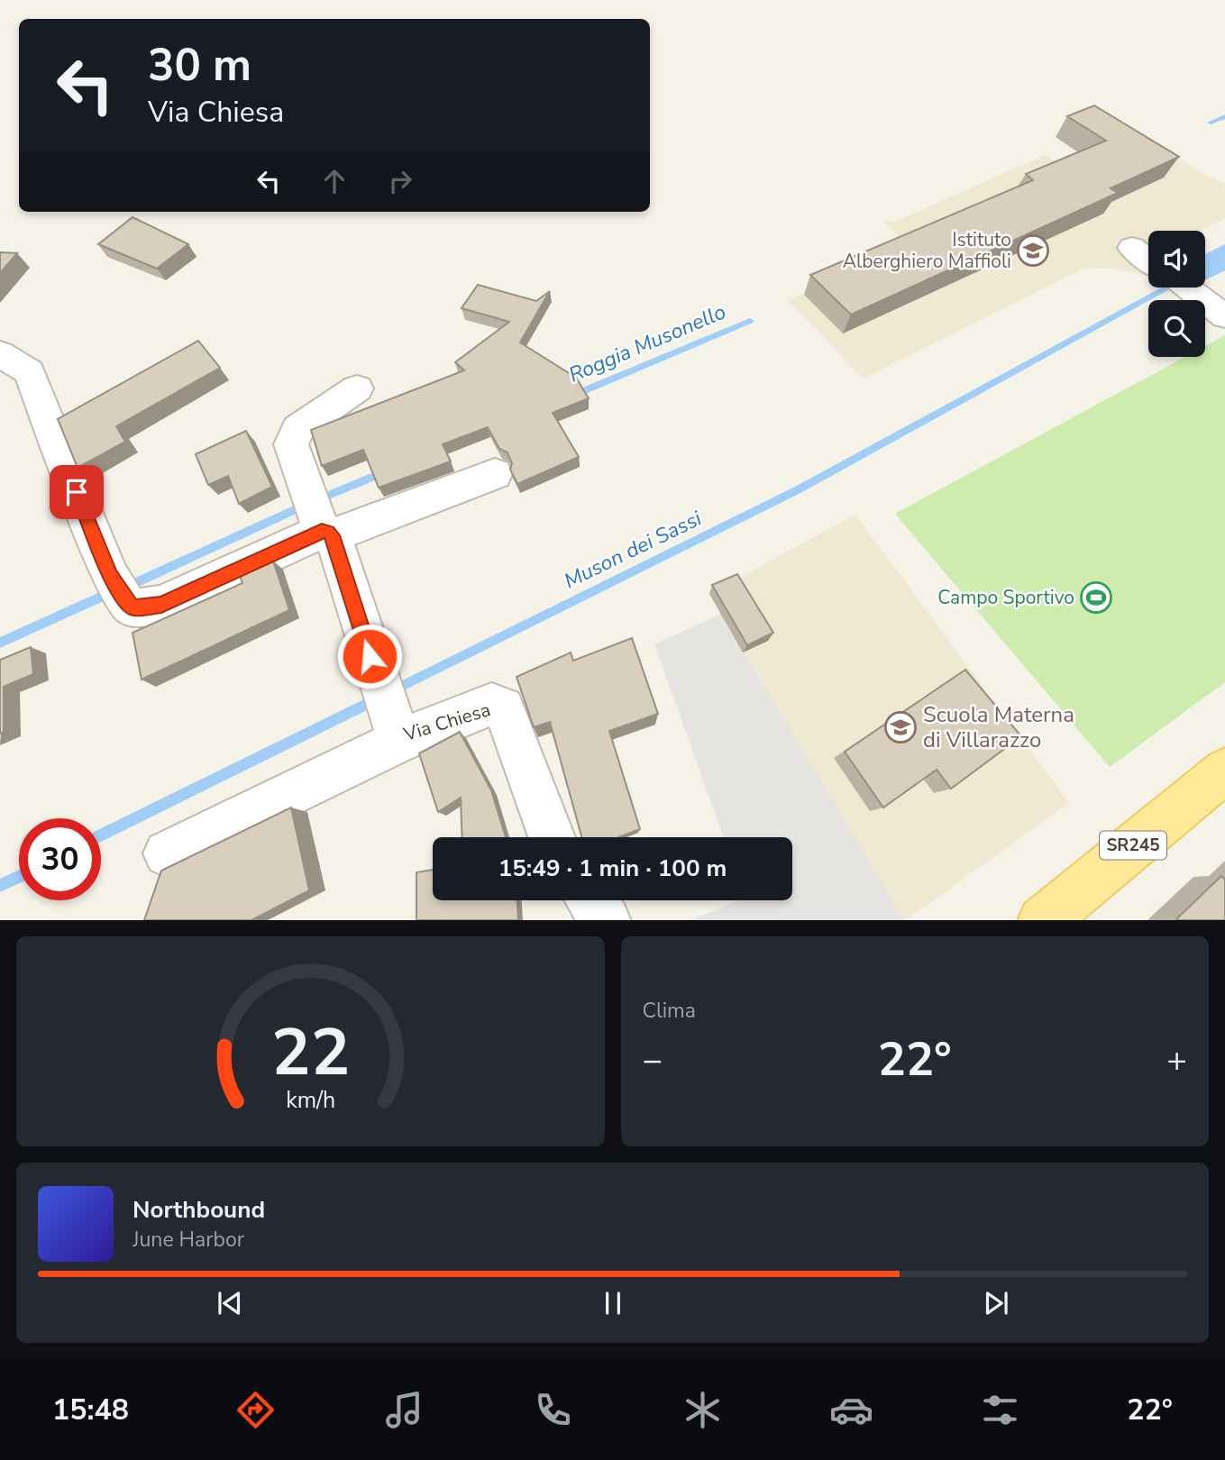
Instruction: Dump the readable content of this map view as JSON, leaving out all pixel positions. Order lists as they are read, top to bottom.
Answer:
{
  "streets": {
    "main road": ["SR245"],
    "street": ["Via Chiesa"]
  },
  "water": ["Roggia Musonello", "Muson dei Sassi"],
  "places": {
    "school or university": ["Istituto Alberghiero Maffioli", "Scuola Materna di Villarazzo"],
    "sports": ["Campo Sportivo"]
  },
  "page": {
    "turn": ["30 m", "Via Chiesa"],
    "limit": "30",
    "trip": "15:49 · 1 min · 100 m",
    "tile": "Clima",
    "heat": ["−", "22°", "+"],
    "song": ["Northbound", "June Harbor"],
    "tabs": ["15:48", "22°"],
    "gauge": ["22", "km/h"]
  }
}
